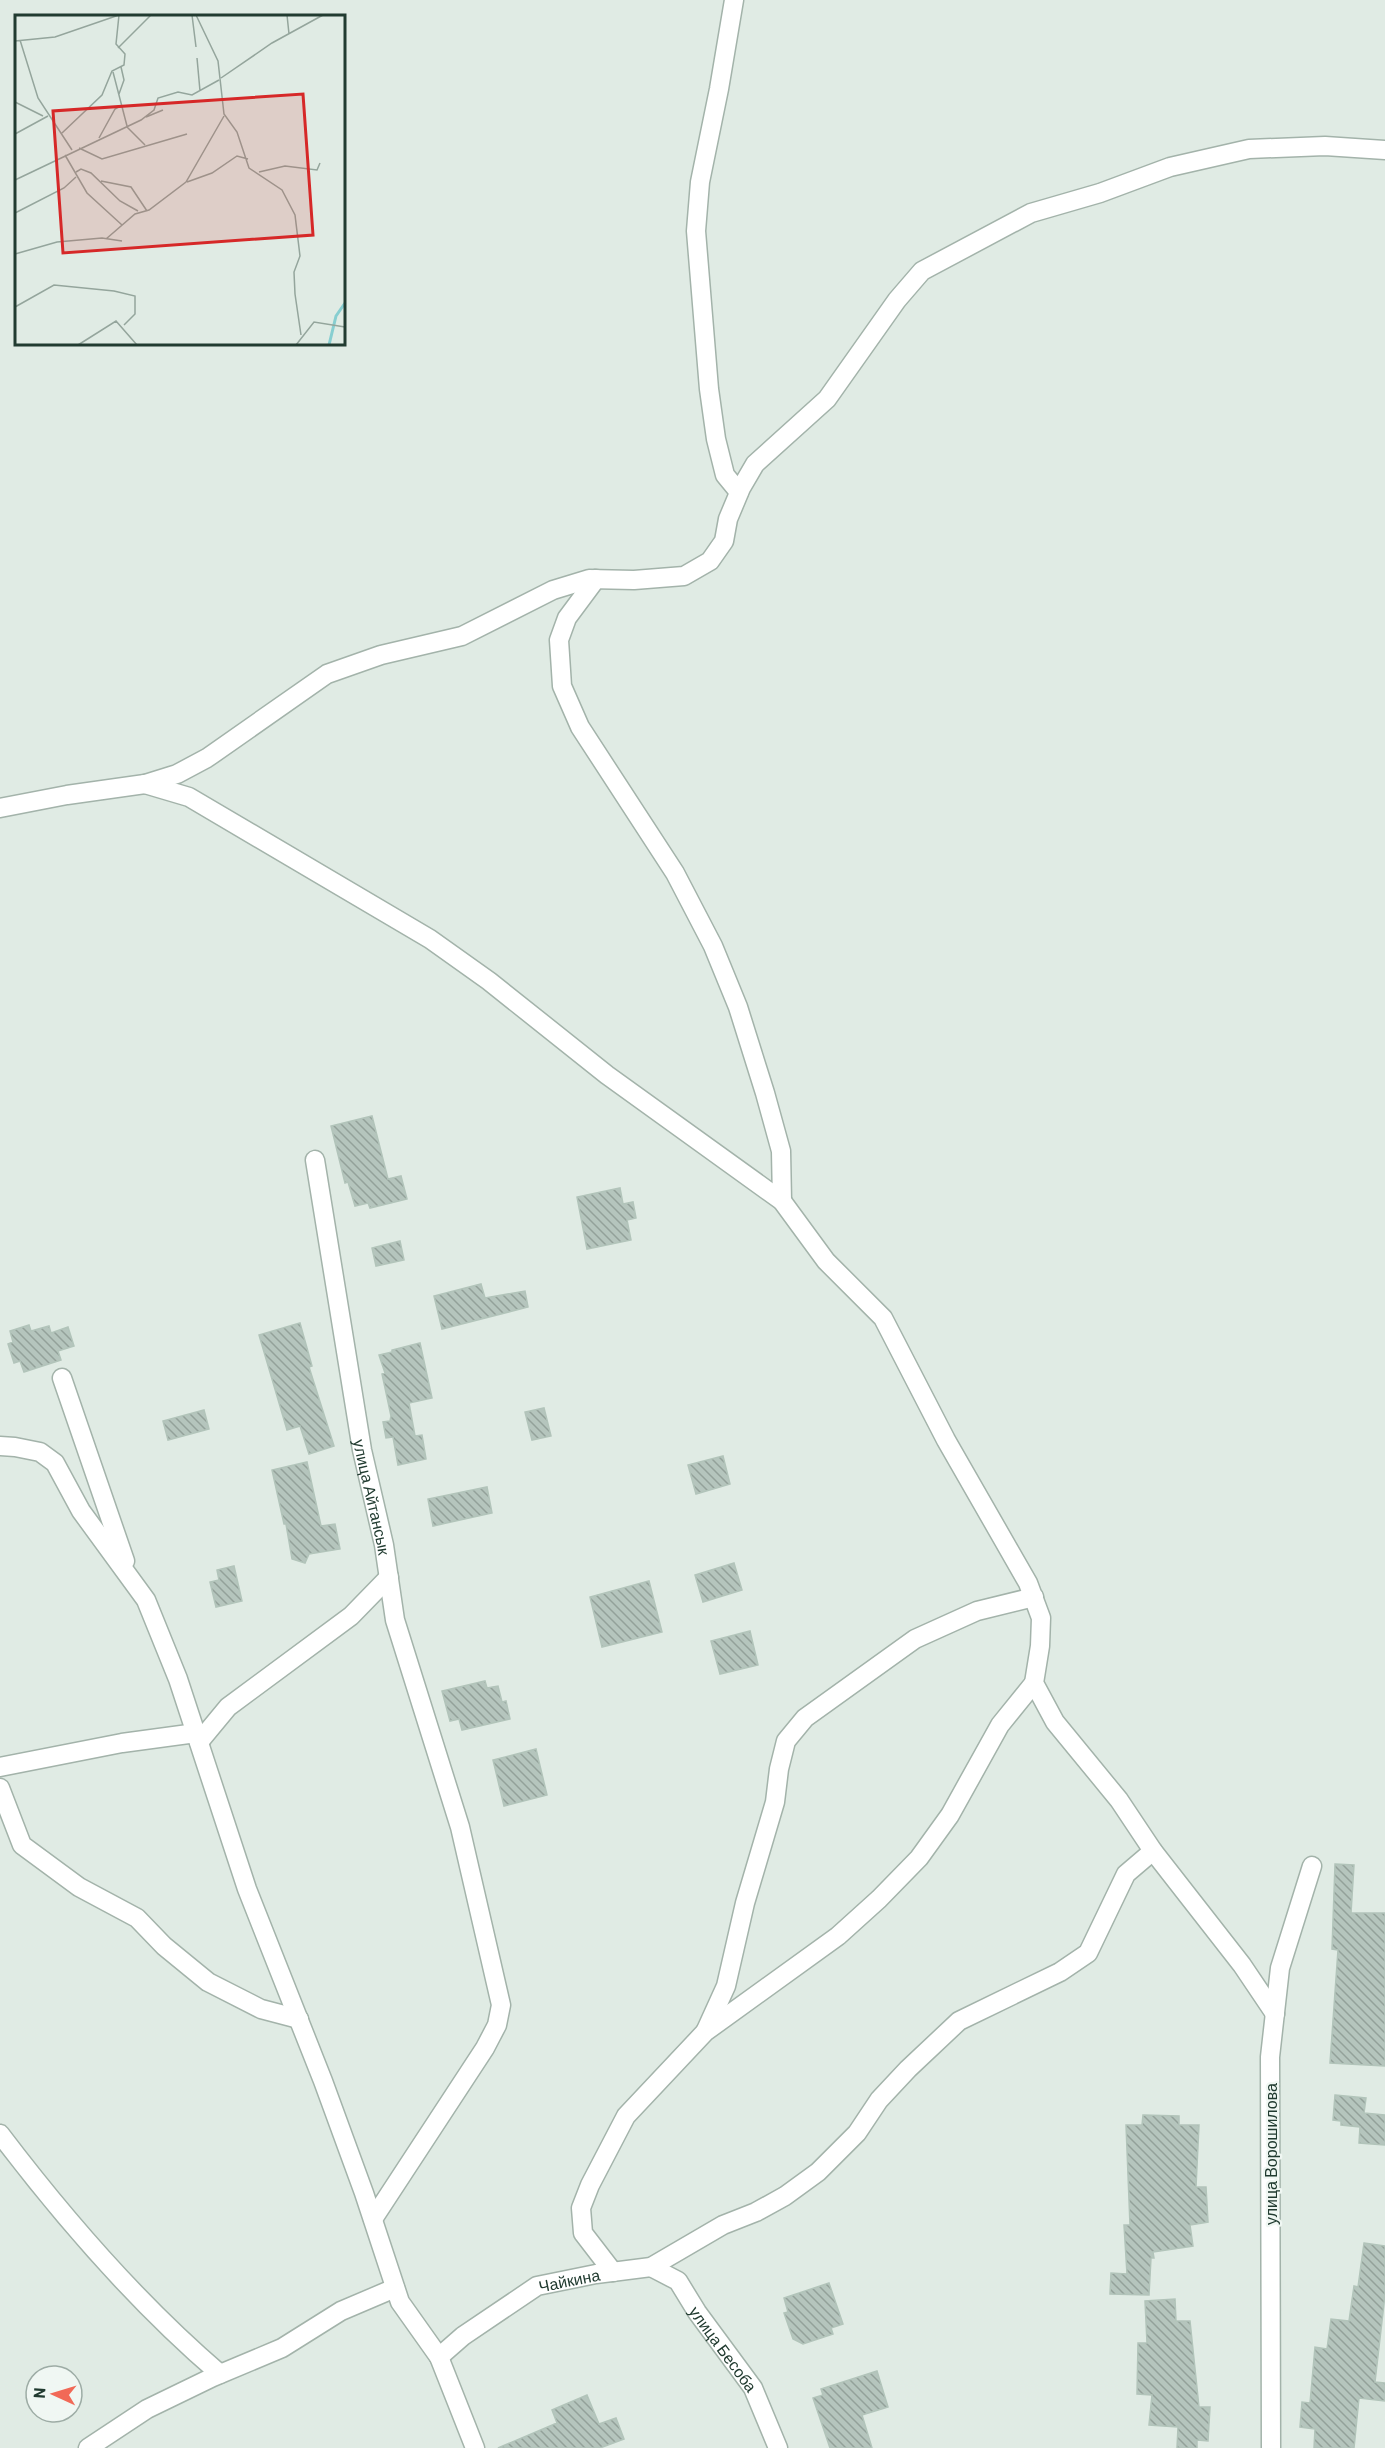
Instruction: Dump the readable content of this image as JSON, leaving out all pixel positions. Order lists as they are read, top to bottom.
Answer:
{
  "streets": {
    "street": [
      "улица Айтансык",
      "улица Ворошилова",
      "Чайкина",
      "улица Бесоба"
    ]
  },
  "crossings": [
    ["Чайкина", "улица Бесоба"]
  ],
  "north": "left"
}
